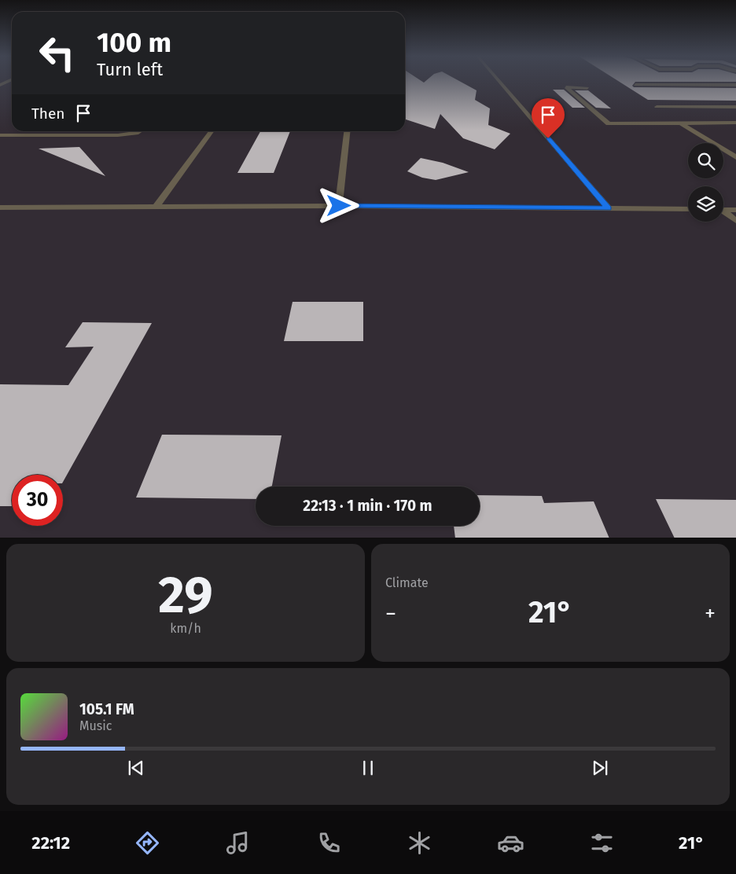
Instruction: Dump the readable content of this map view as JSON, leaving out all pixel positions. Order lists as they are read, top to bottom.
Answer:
{
  "page": {
    "turn": ["100 m", "Turn left"],
    "then": "Then",
    "limit": "30",
    "trip": "22:13 · 1 min · 170 m",
    "tile": [
      ["29", "km/h"],
      "Climate"
    ],
    "heat": ["−", "21°", "+"],
    "song": ["105.1 FM", "Music"],
    "tabs": ["22:12", "21°"]
  }
}
